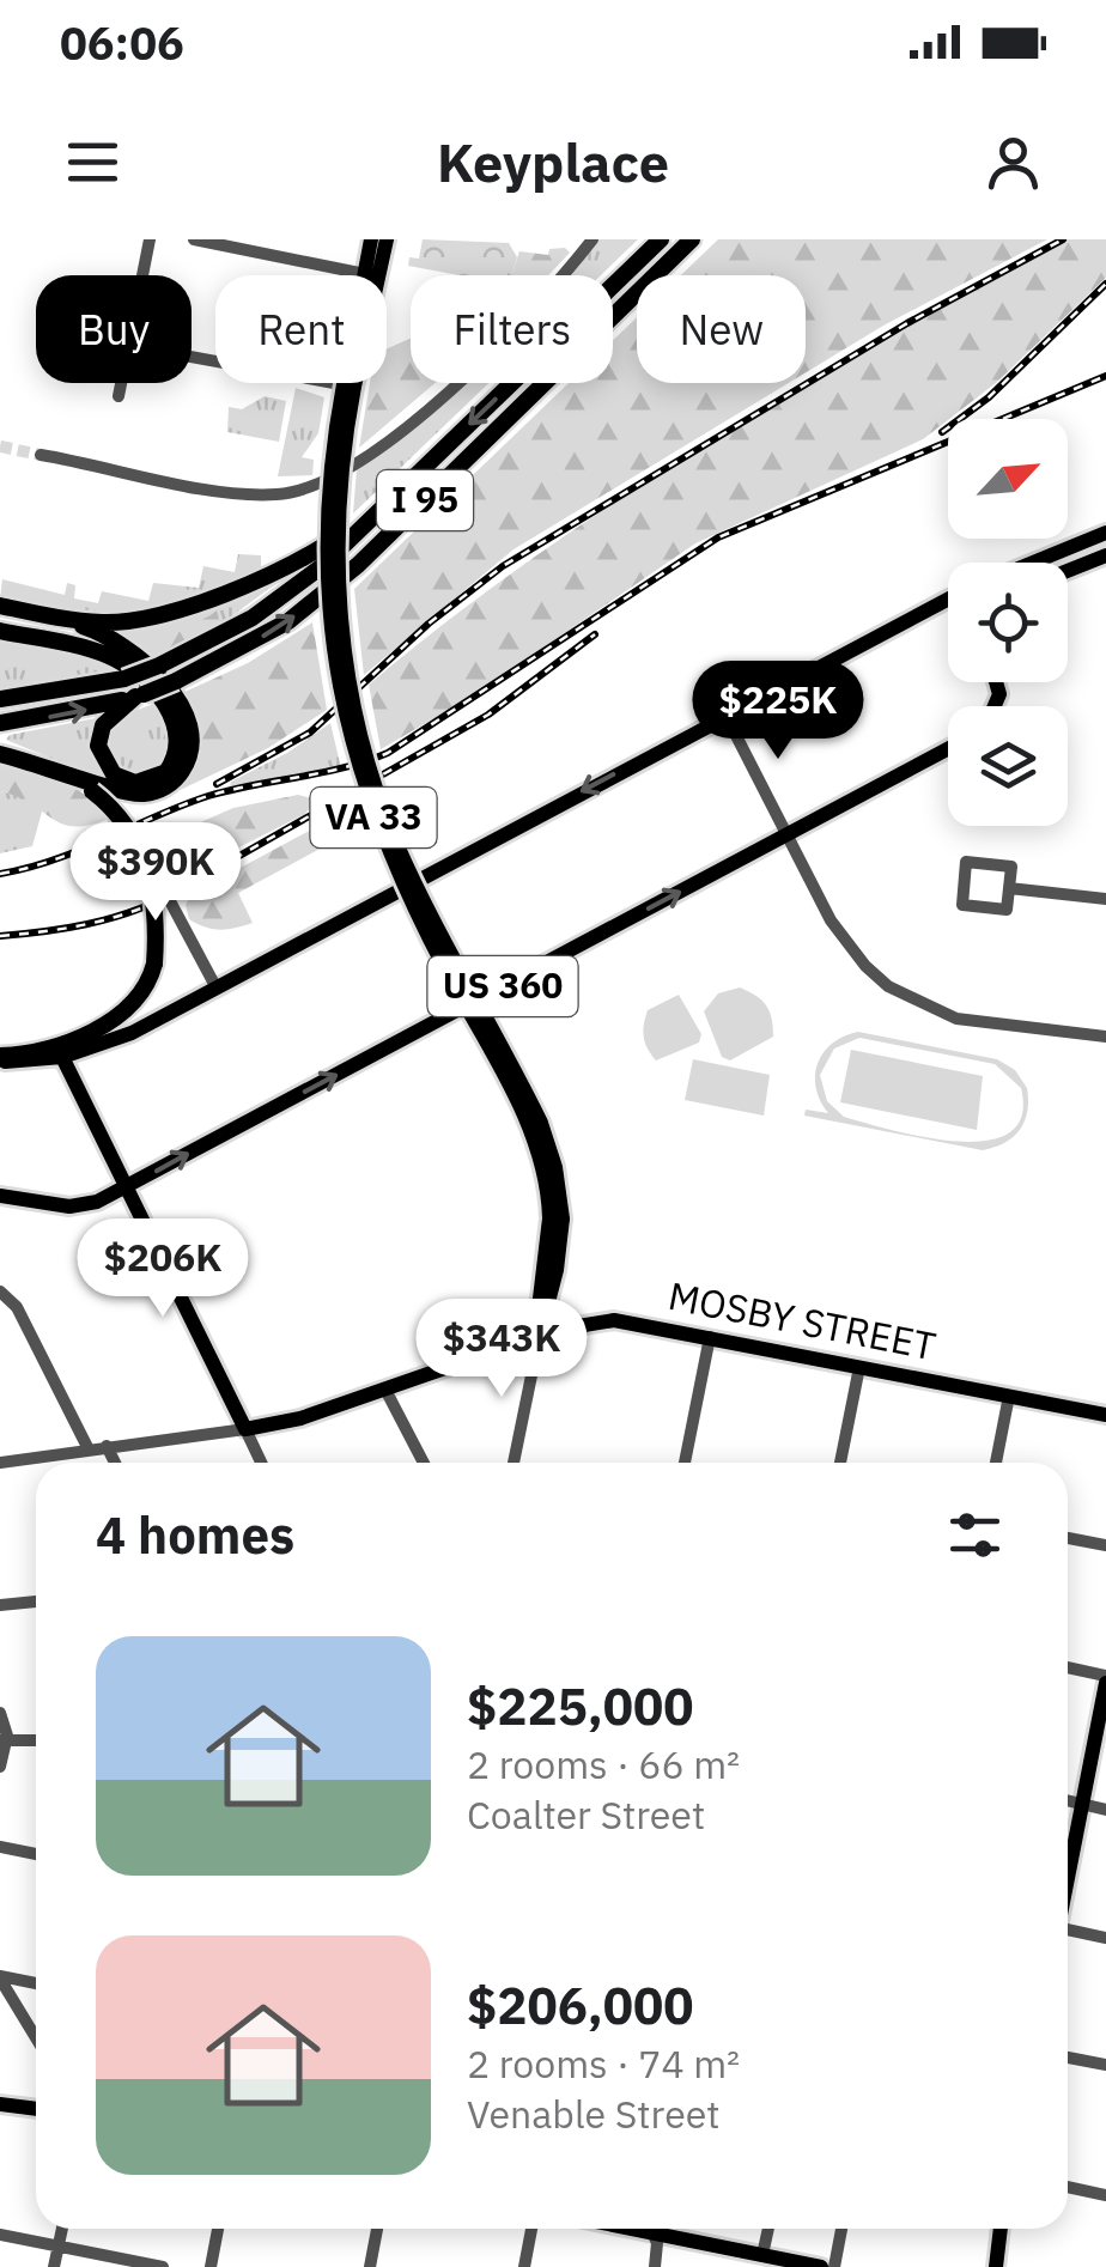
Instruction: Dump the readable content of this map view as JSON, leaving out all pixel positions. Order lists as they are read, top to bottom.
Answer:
{
  "streets": {
    "highway": ["I 95"],
    "main road": ["VA 33", "US 360", "MOSBY STREET"]
  },
  "crossings": [
    ["VA 33", "MOSBY STREET"]
  ],
  "north": "top right",
  "page": {
    "status": "06:06",
    "header": "Keyplace",
    "chip": [
      "Buy",
      "Rent",
      "Filters",
      "New"
    ],
    "price": [
      "$225K",
      "$390K",
      "$206K",
      "$343K"
    ],
    "heading": "4 homes",
    "list": [
      {
        "name": "$225,000",
        "note": "2 rooms · 66 m² · Coalter Street"
      },
      {
        "name": "$206,000",
        "note": "2 rooms · 74 m² · Venable Street"
      }
    ]
  }
}
